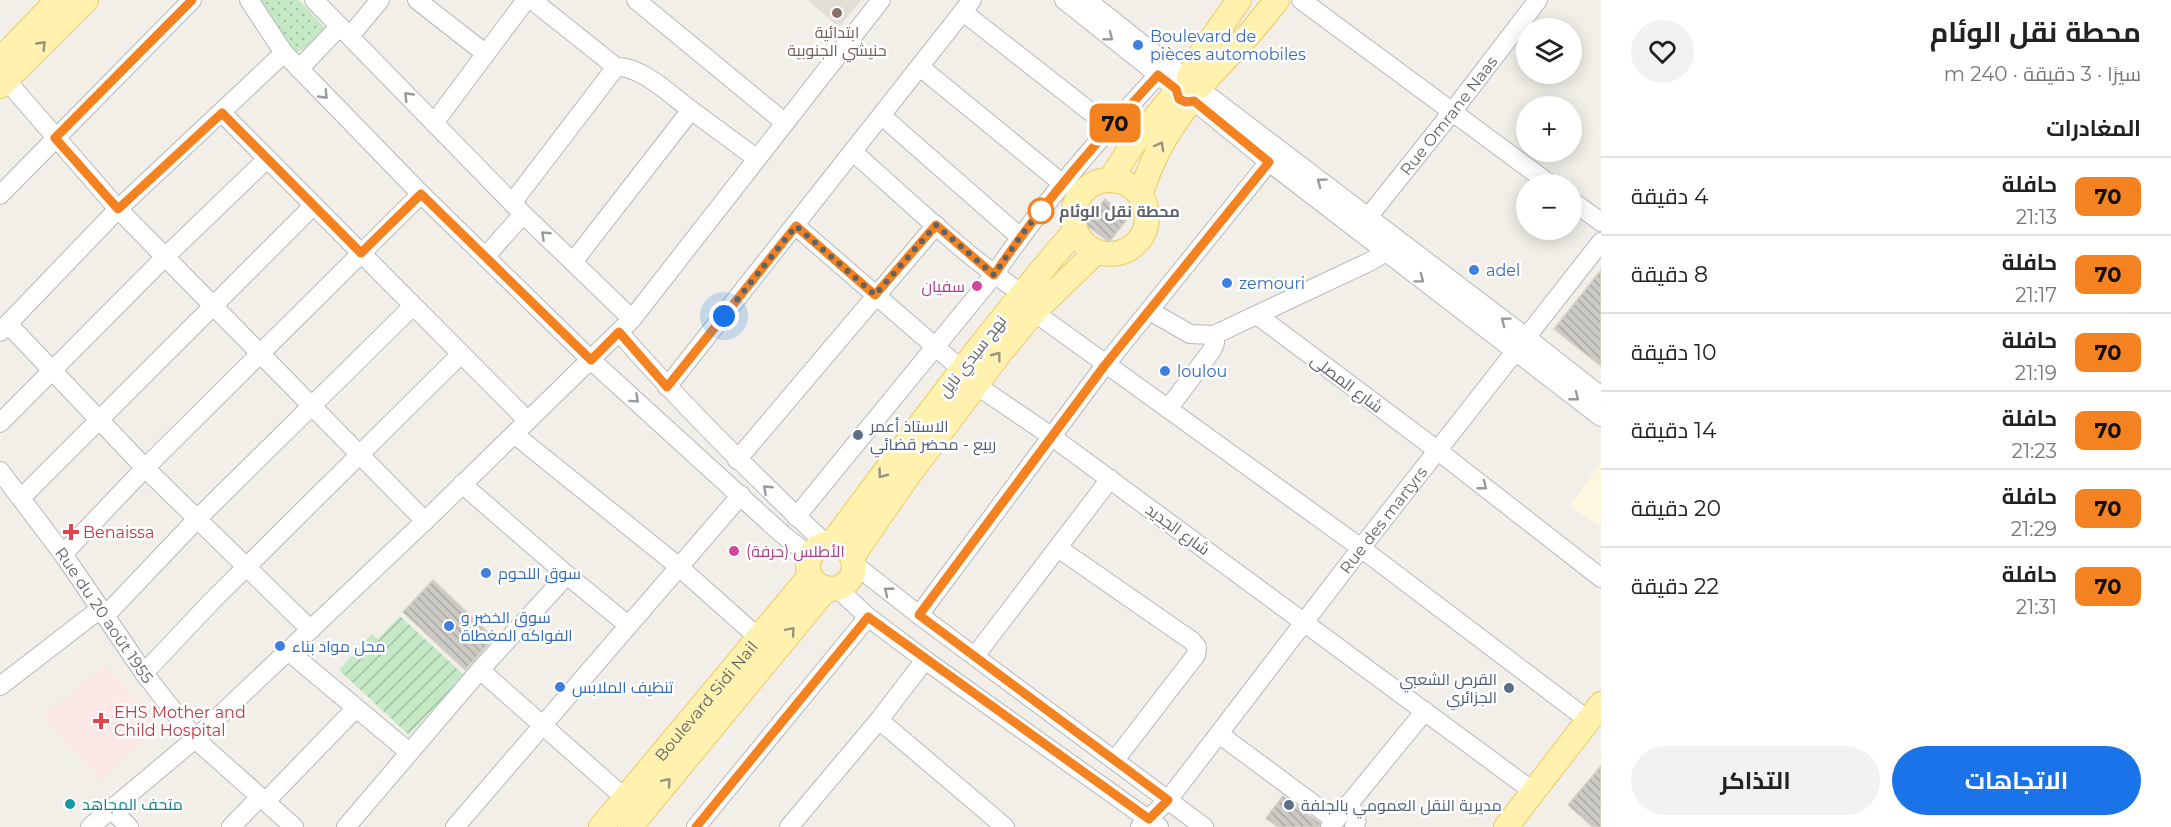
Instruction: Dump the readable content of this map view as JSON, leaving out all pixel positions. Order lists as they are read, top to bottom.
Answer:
{
  "streets": {
    "main road": ["نهج سيدي نايل", "Boulevard Sidi Nail"],
    "street": [
      "Rue Omrane Naas",
      "شارع المصلى",
      "Rue des martyrs",
      "شارع الجديد",
      "Rue du 20 août 1955"
    ]
  },
  "crossings": [
    ["نهج سيدي نايل", "شارع الجديد"],
    ["نهج سيدي نايل", "Boulevard Sidi Nail"],
    ["شارع المصلى", "Rue des martyrs"],
    ["Rue des martyrs", "شارع الجديد"]
  ],
  "places": {
    "other": [
      "ابتدائية حنيشي الجنوبية",
      "Boulevard de pièces automobiles",
      "محطة نقل الوئام",
      "adel",
      "zemouri",
      "سفيان",
      "loulou",
      "الاستاذ أعمر ربيع - محضر قضائي",
      "الأطلس (حرفة)",
      "سوق اللحوم",
      "سوق الخضر و الفواكه المغطاة",
      "محل مواد بناء",
      "تنظيف الملابس",
      "القرص الشعبي الجزائري",
      "متحف المجاهد",
      "مديرية النقل العمومي بالجلفة"
    ],
    "health": ["Benaissa", "EHS Mother and Child Hospital"]
  },
  "lines": ["bus line 70"],
  "page": {
    "heading": [
      ["محطة نقل الوئام", "سيرًا · 3 دقيقة · 240 m"],
      "المغادرات"
    ],
    "on_map": "70",
    "map_buttons": ["+", "−"],
    "list": [
      {
        "mark": "70",
        "name": "حافلة",
        "note": "21:13",
        "value": "4 دقيقة"
      },
      {
        "mark": "70",
        "name": "حافلة",
        "note": "21:17",
        "value": "8 دقيقة"
      },
      {
        "mark": "70",
        "name": "حافلة",
        "note": "21:19",
        "value": "10 دقيقة"
      },
      {
        "mark": "70",
        "name": "حافلة",
        "note": "21:23",
        "value": "14 دقيقة"
      },
      {
        "mark": "70",
        "name": "حافلة",
        "note": "21:29",
        "value": "20 دقيقة"
      },
      {
        "mark": "70",
        "name": "حافلة",
        "note": "21:31",
        "value": "22 دقيقة"
      }
    ],
    "buttons": ["الاتجاهات", "التذاكر"]
  }
}
